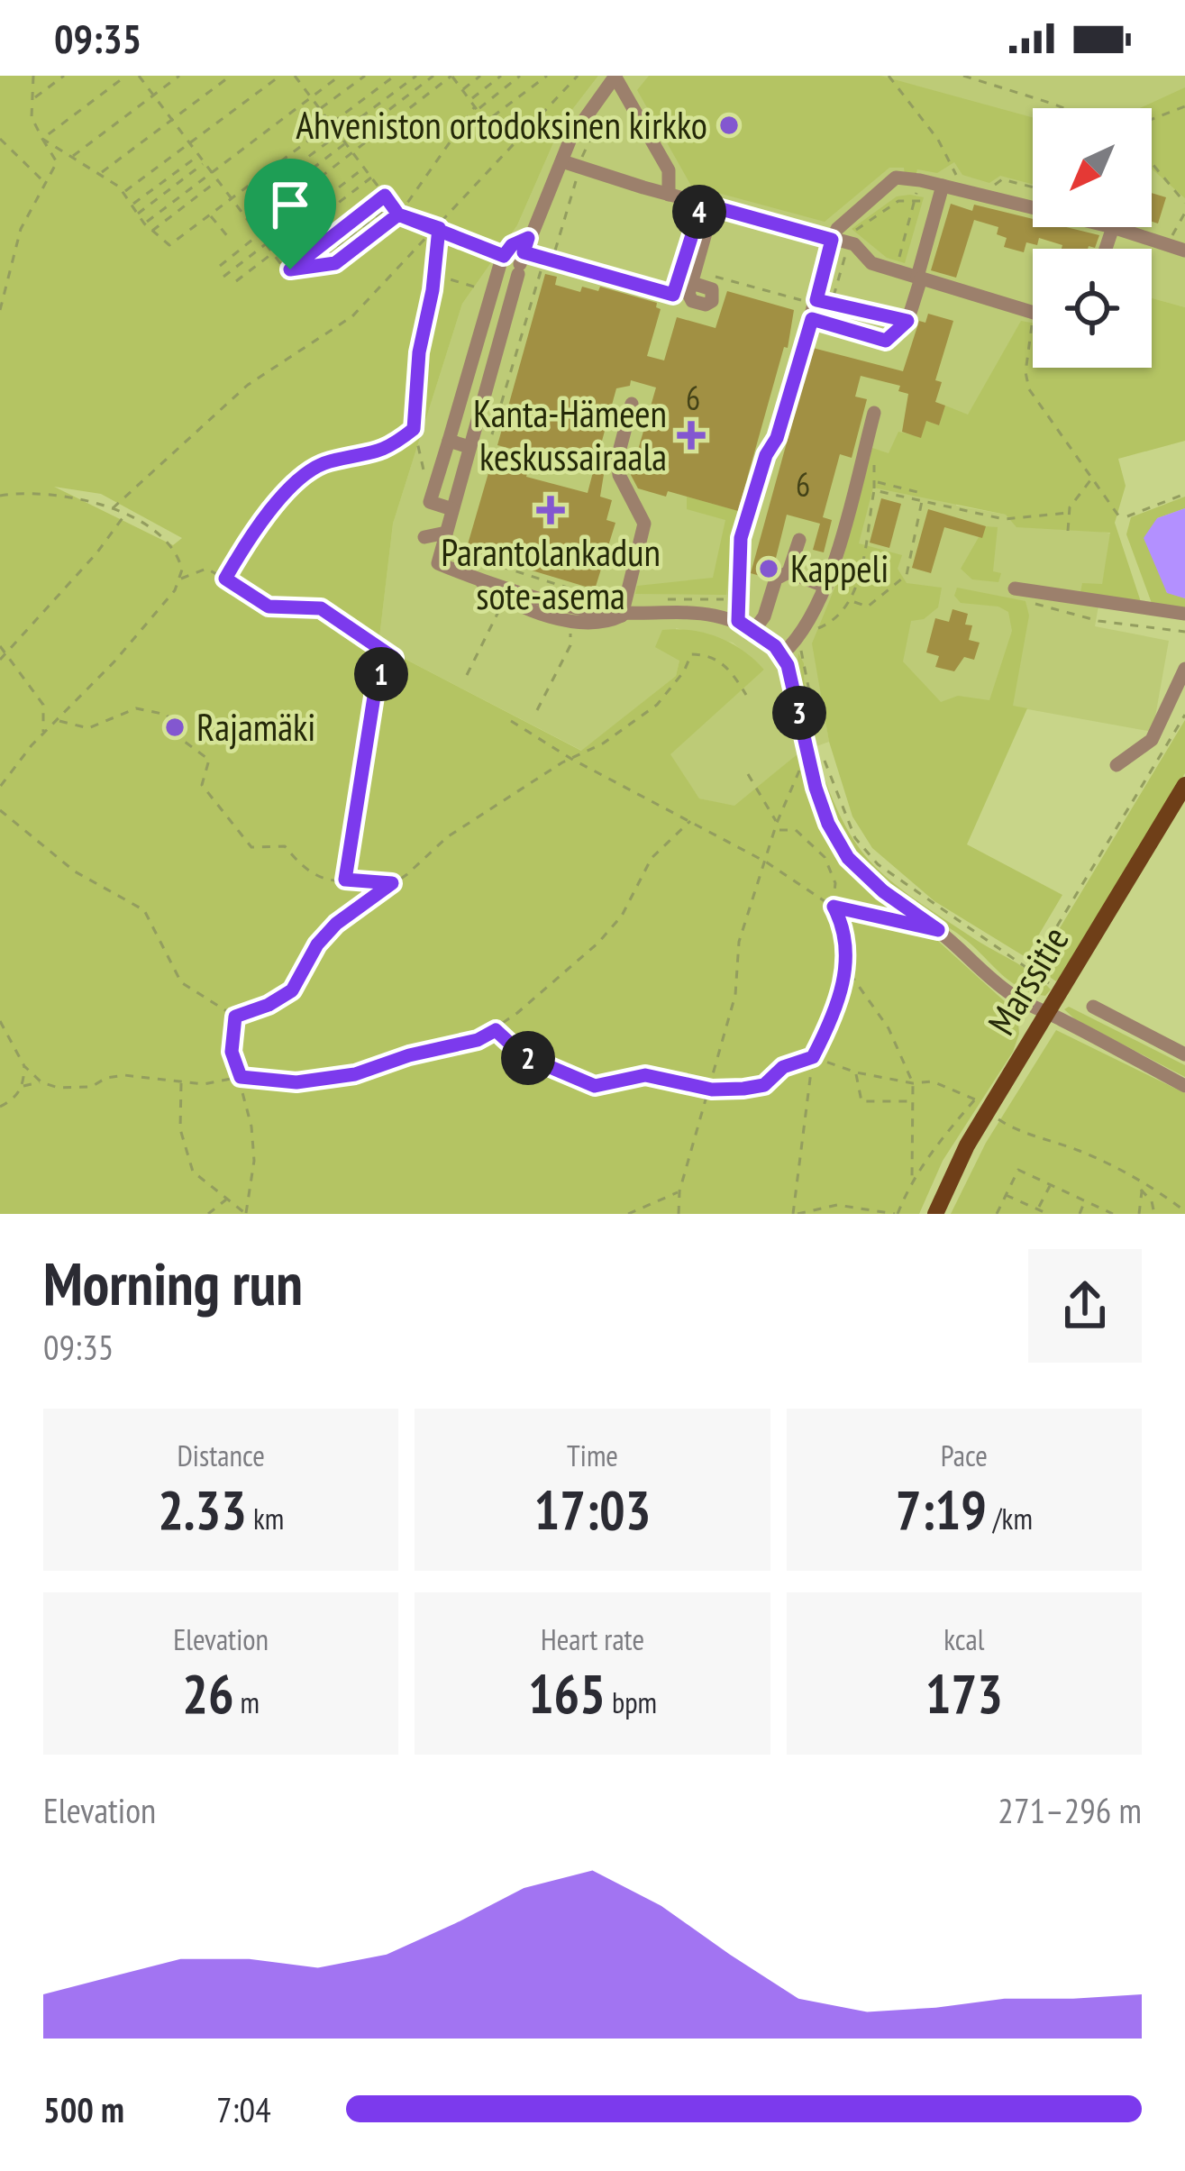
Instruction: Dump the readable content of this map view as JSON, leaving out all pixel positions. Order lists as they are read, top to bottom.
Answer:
{
  "streets": {
    "main road": ["Marssitie"]
  },
  "places": {
    "other": ["Ahveniston ortodoksinen kirkko", "Kappeli", "Rajamäki"],
    "health": ["Kanta-Hämeen keskussairaala", "Parantolankadun sote-asema"]
  },
  "house_numbers": ["6", "6"],
  "north": "bottom left",
  "page": {
    "status": "09:35",
    "pins": [
      "4",
      "1",
      "3",
      "2"
    ],
    "heading": ["Morning run", "09:35"],
    "stats": [
      ["Distance", "2.33 km"],
      ["Time", "17:03"],
      ["Pace", "7:19 /km"],
      ["Elevation", "26 m"],
      ["Heart rate", "165 bpm"],
      ["kcal", "173"]
    ],
    "chart": ["Elevation", "271–296 m"],
    "list": [
      {
        "name": "500 m",
        "note": "7:04"
      }
    ]
  }
}
